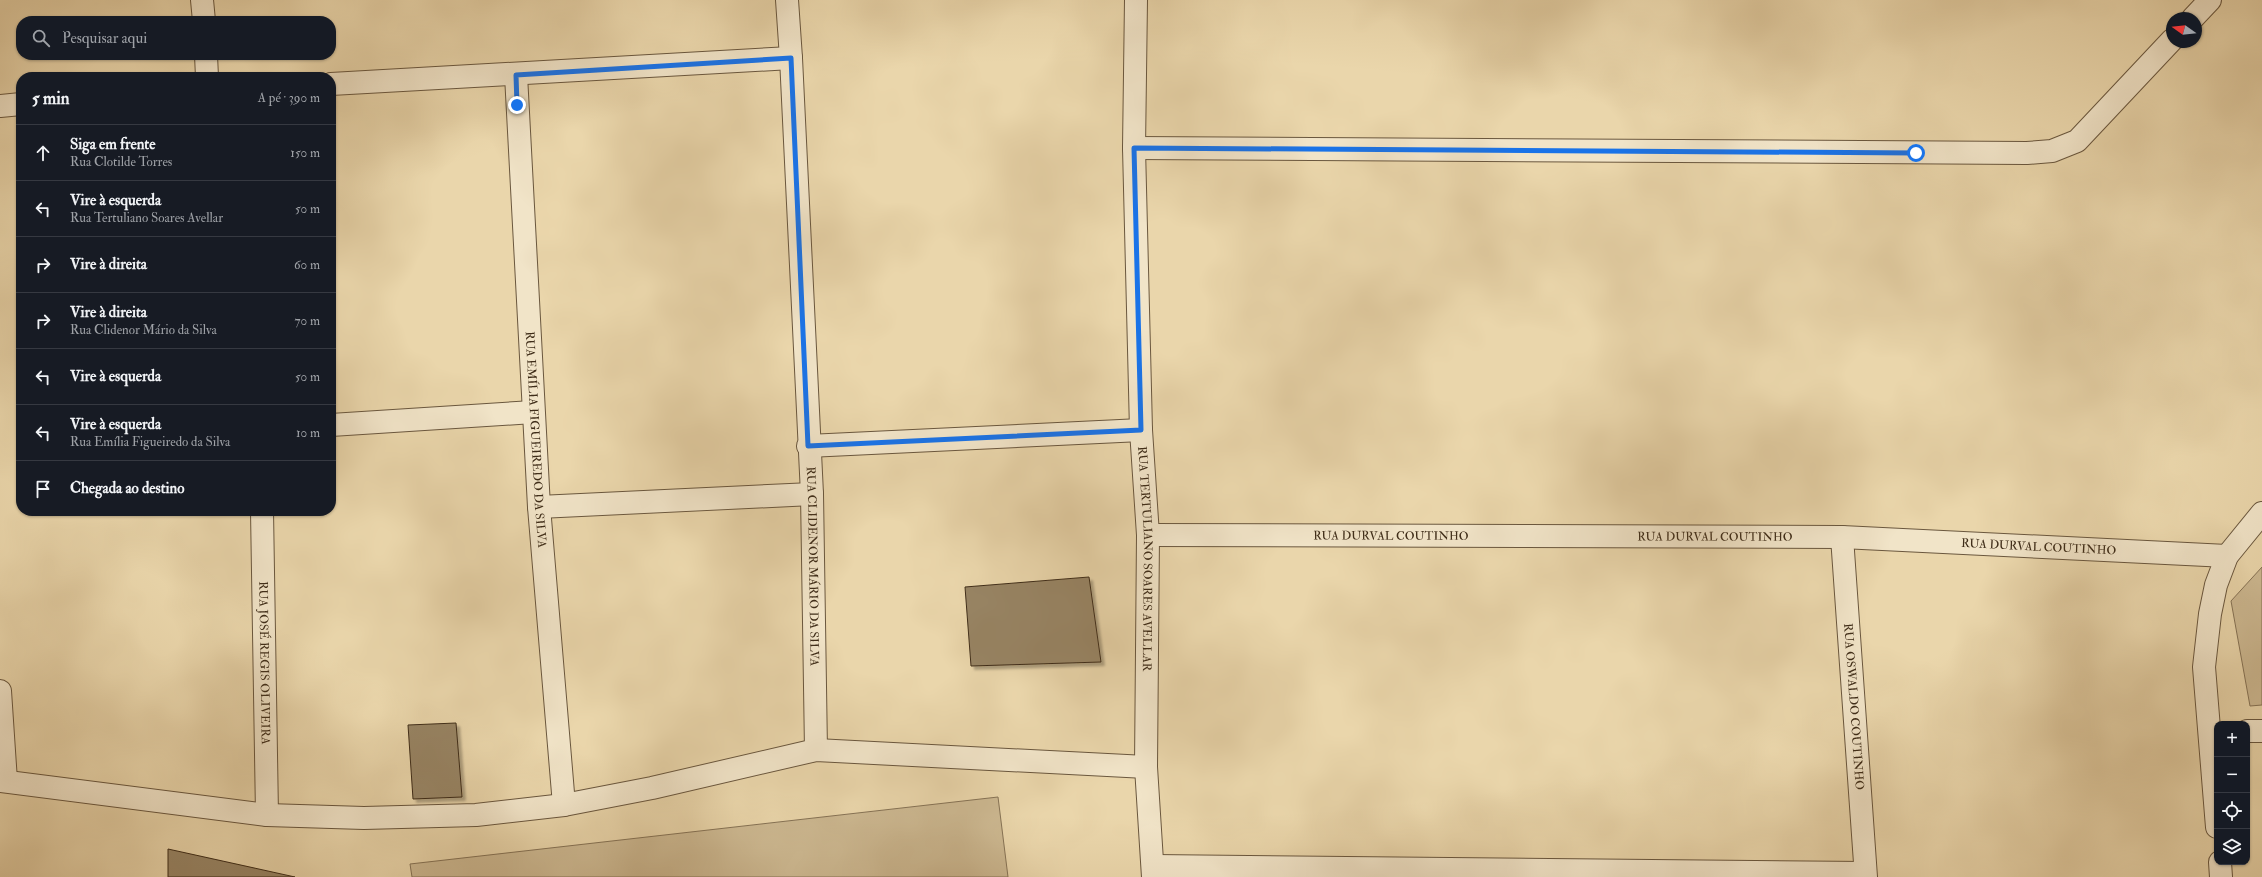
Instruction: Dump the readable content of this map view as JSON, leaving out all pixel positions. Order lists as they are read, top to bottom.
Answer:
{
  "streets": {
    "street": [
      "RUA EMÍLIA FIGUEIREDO DA SILVA",
      "RUA DURVAL COUTINHO",
      "RUA TERTULIANO SOARES AVELLAR",
      "RUA CLIDENOR MÁRIO DA SILVA",
      "RUA JOSÉ REGIS OLIVEIRA",
      "RUA OSWALDO COUTINHO"
    ]
  },
  "crossings": [
    ["RUA DURVAL COUTINHO", "RUA TERTULIANO SOARES AVELLAR"],
    ["RUA DURVAL COUTINHO", "RUA OSWALDO COUTINHO"]
  ],
  "north": "left",
  "page": {
    "search": "Pesquisar aqui",
    "heading": ["5 min", "A pé · 390 m"],
    "list": [
      ["Siga em frente", "Rua Clotilde Torres", "150 m"],
      ["Vire à esquerda", "Rua Tertuliano Soares Avellar", "50 m"],
      ["Vire à direita", "60 m"],
      ["Vire à direita", "Rua Clidenor Mário da Silva", "70 m"],
      ["Vire à esquerda", "50 m"],
      ["Vire à esquerda", "Rua Emília Figueiredo da Silva", "10 m"],
      "Chegada ao destino"
    ],
    "map_buttons": ["+", "−"]
  }
}
